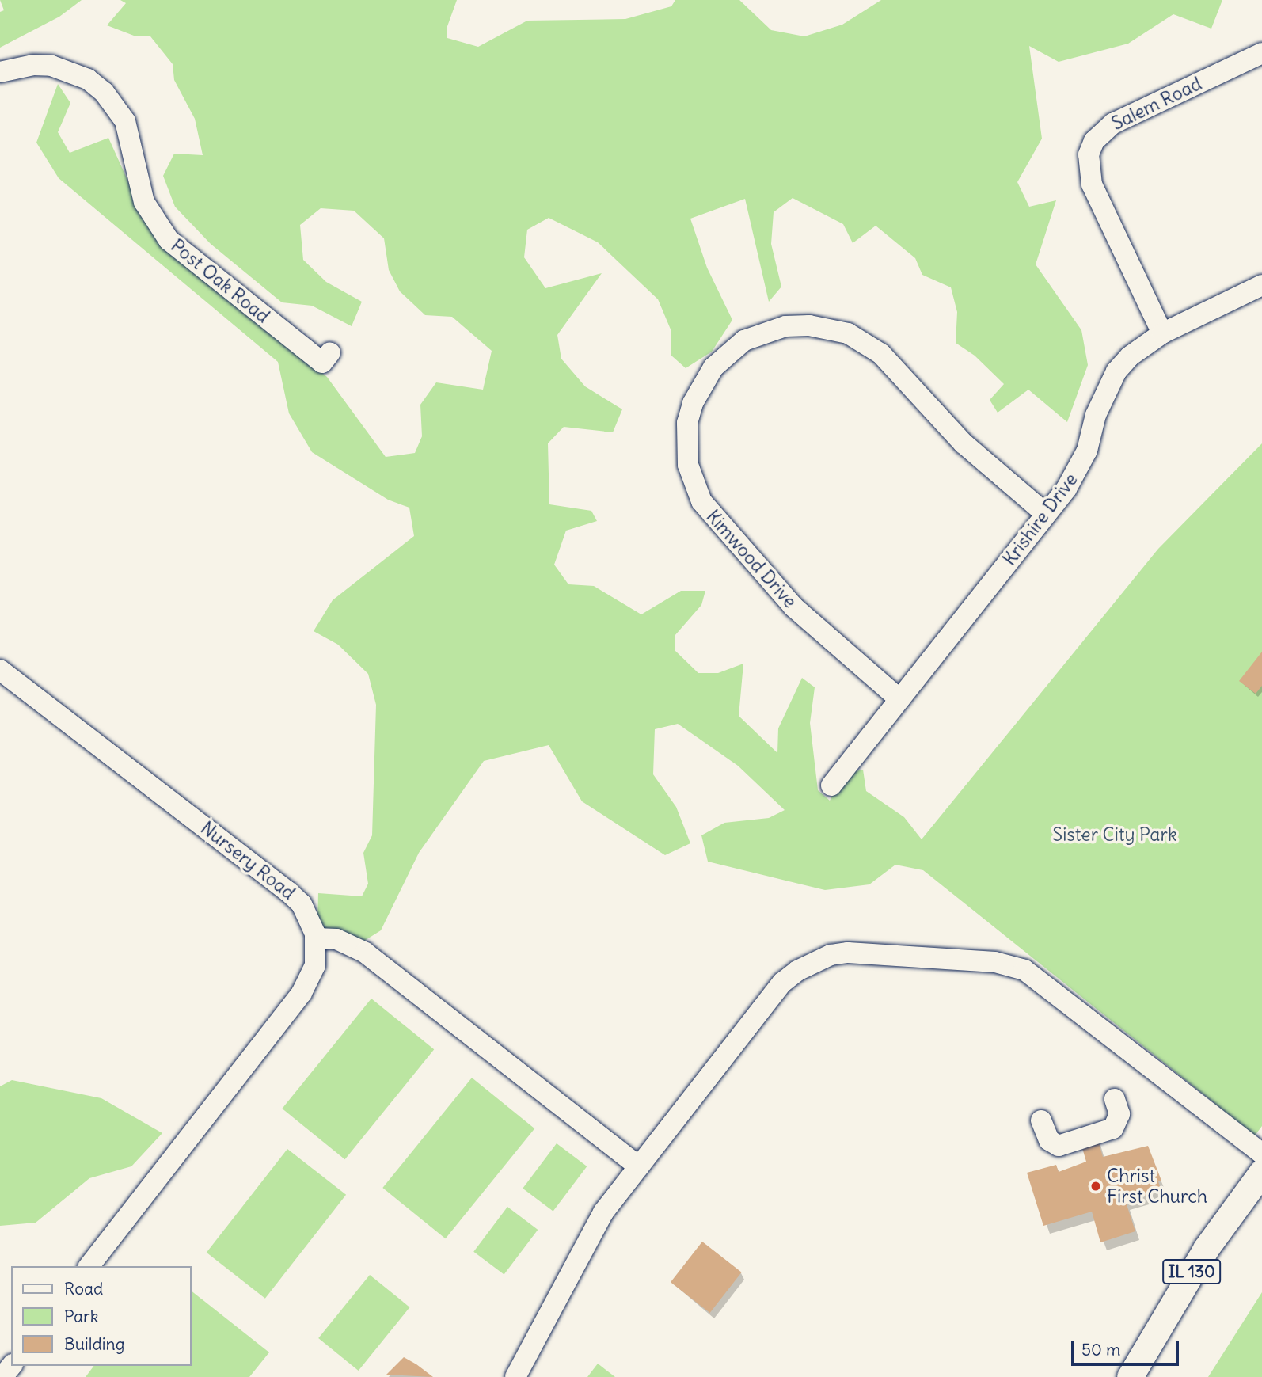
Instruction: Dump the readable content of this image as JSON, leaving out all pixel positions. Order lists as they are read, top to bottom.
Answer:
{
  "streets": {
    "main road": ["IL 130"],
    "street": [
      "Salem Road",
      "Post Oak Road",
      "Krishire Drive",
      "Kimwood Drive",
      "Nursery Road"
    ]
  },
  "crossings": [
    ["Salem Road", "Krishire Drive"],
    ["Krishire Drive", "Kimwood Drive"]
  ],
  "parks": ["Sister City Park"],
  "places": ["Christ First Church"],
  "legend": ["Road", "Park", "Building"],
  "scale_bar": "50 m"
}
